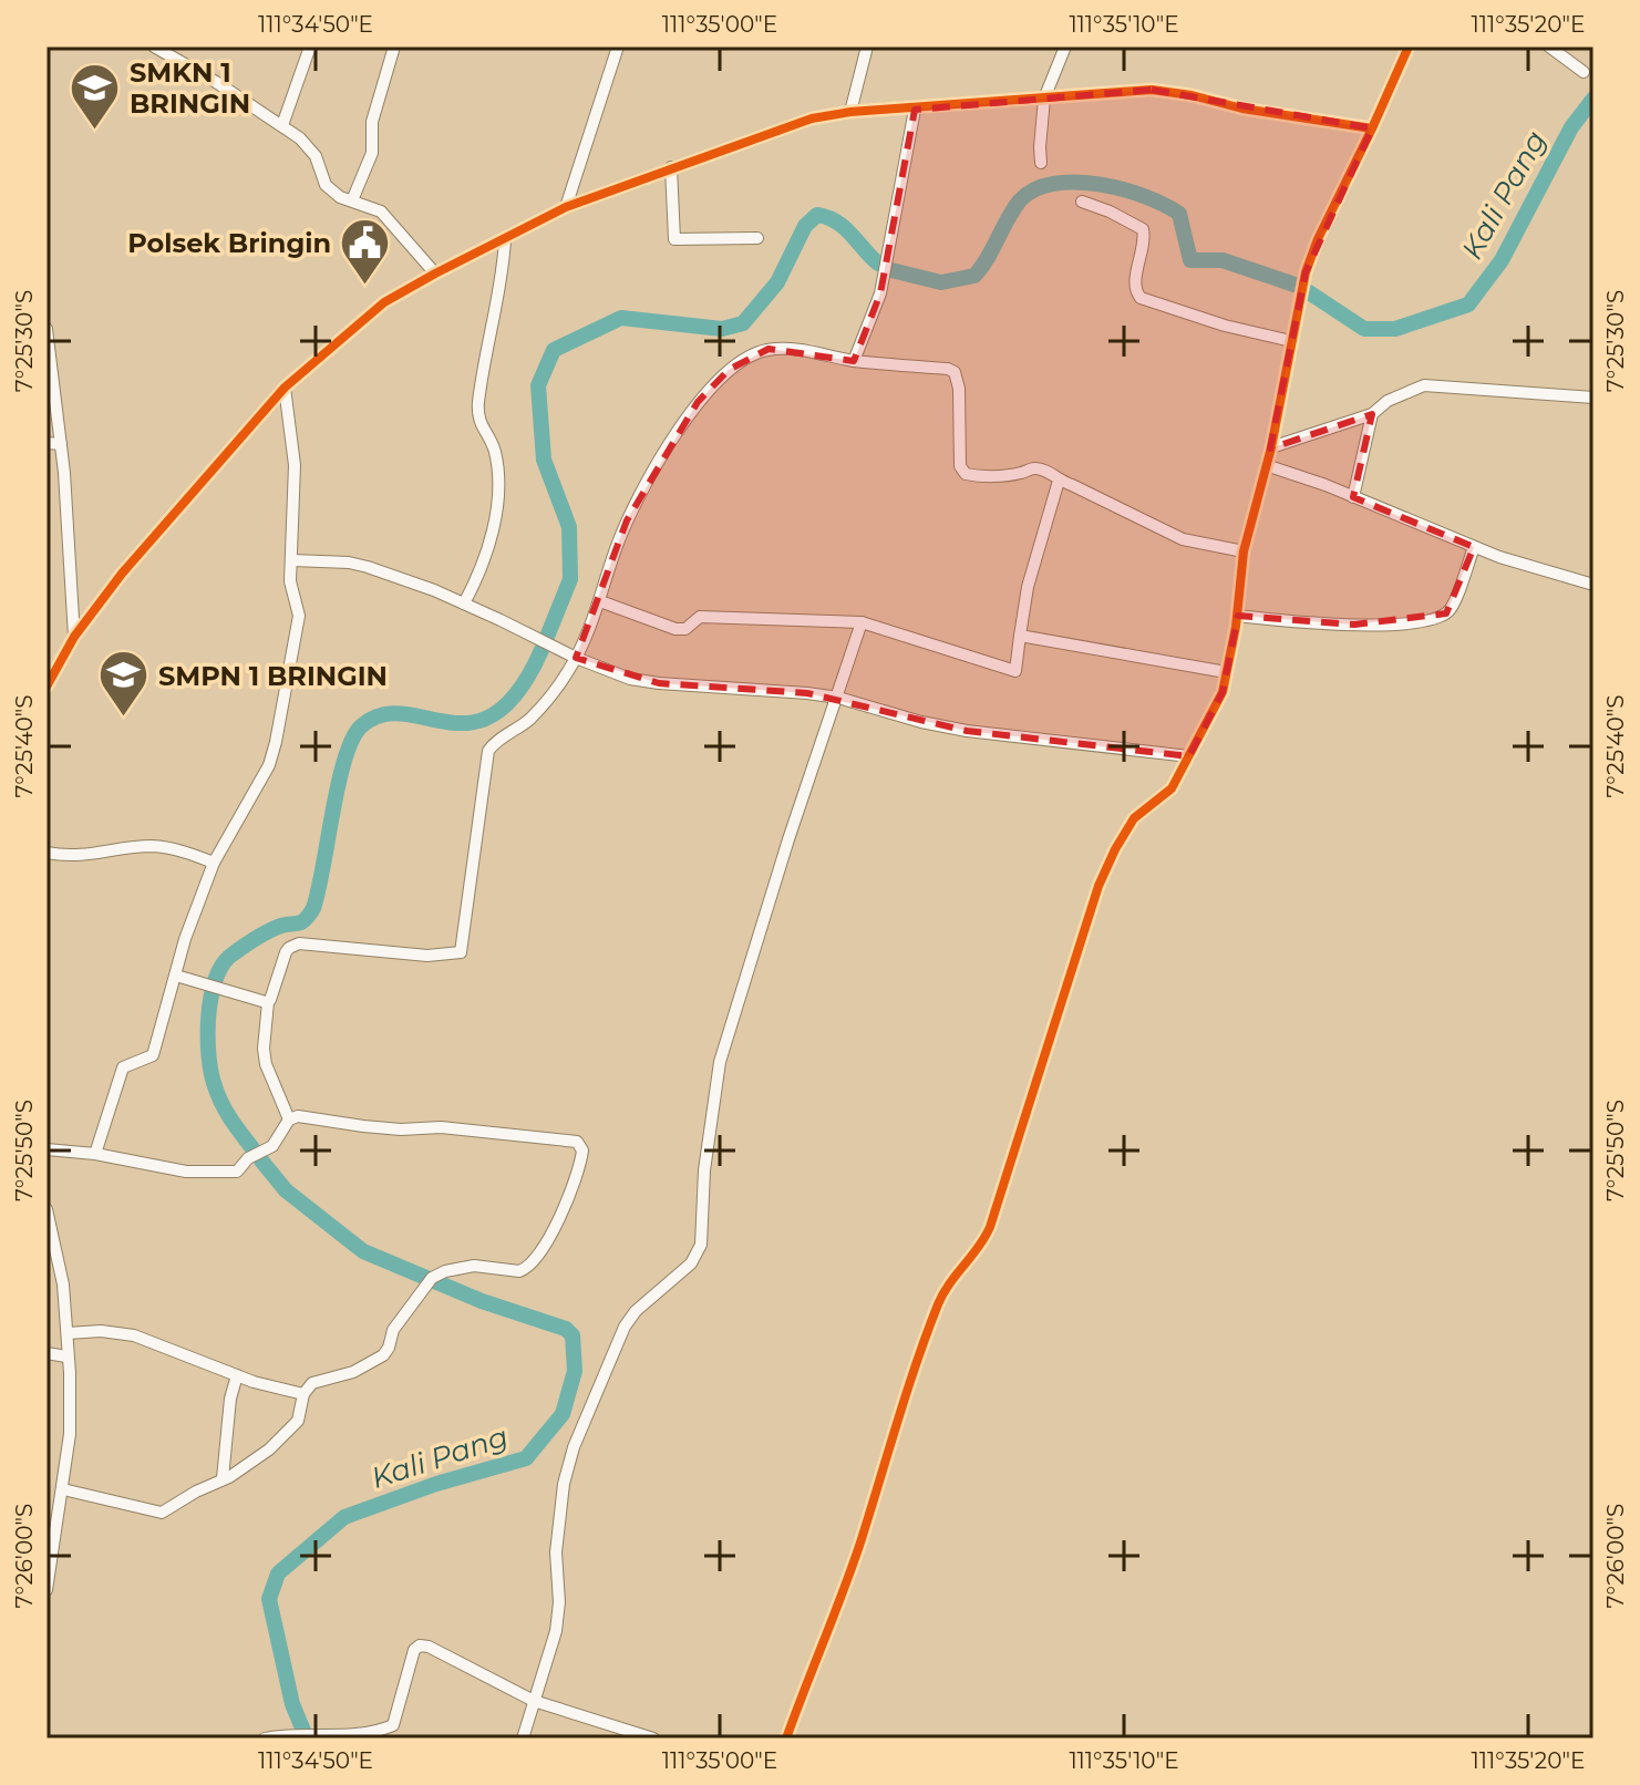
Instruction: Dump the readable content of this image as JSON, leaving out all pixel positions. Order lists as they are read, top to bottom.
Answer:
{
  "water": ["Kali Pang"],
  "places": {
    "school or university": ["SMKN 1 BRINGIN", "SMPN 1 BRINGIN"],
    "public building": ["Polsek Bringin"]
  },
  "coordinates": [
    "111°34'50\"E",
    "111°35'00\"E",
    "111°35'10\"E",
    "111°35'20\"E",
    "7°25'30\"S",
    "7°25'40\"S",
    "7°25'50\"S",
    "7°26'00\"S"
  ]
}
